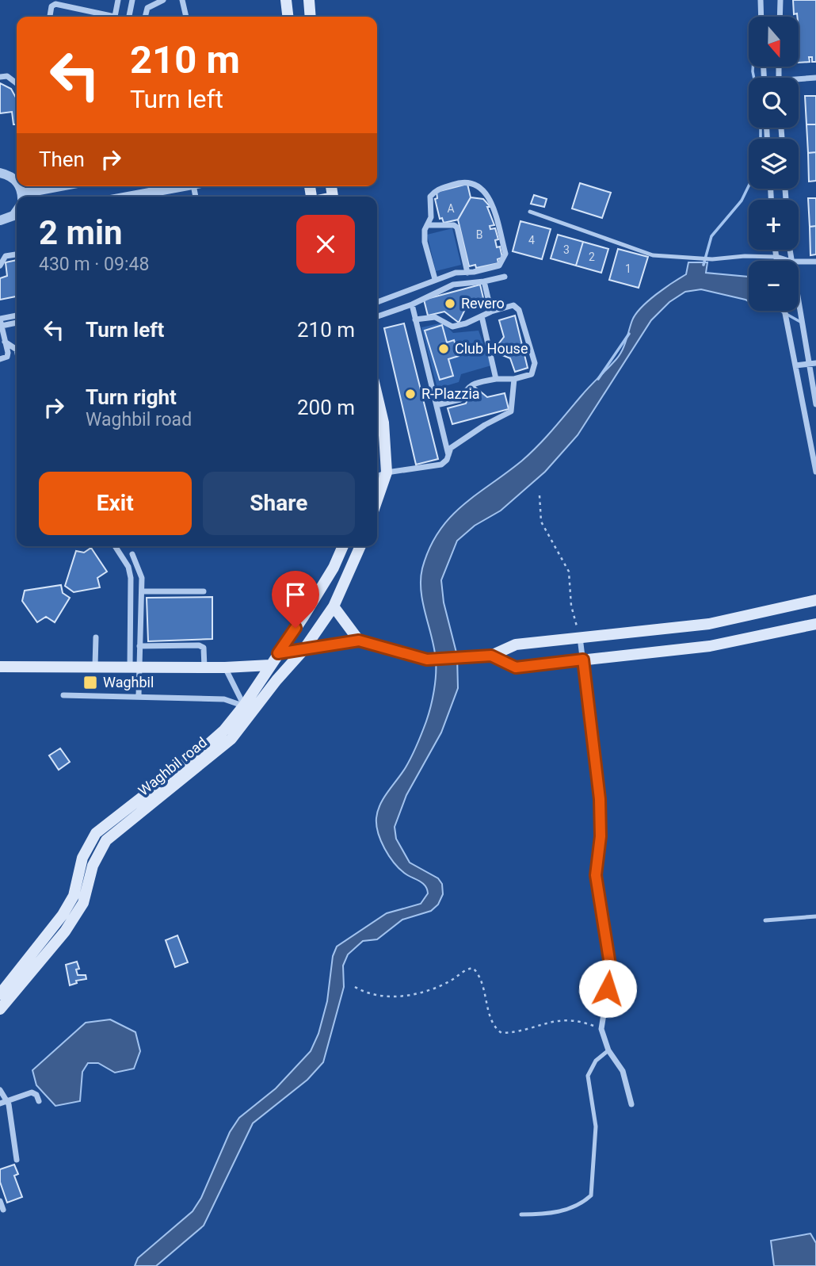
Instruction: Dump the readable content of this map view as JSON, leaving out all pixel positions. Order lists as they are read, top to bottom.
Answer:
{
  "streets": {
    "main road": ["Waghbil road"]
  },
  "places": {
    "other": ["Revero", "Club House", "R-Plazzia"],
    "transit": ["Waghbil"]
  },
  "house_numbers": [
    "A",
    "B",
    "4",
    "3",
    "2",
    "1"
  ],
  "north": "bottom",
  "page": {
    "map_buttons": ["+", "−"],
    "turn": ["210 m", "Turn left"],
    "then": "Then",
    "heading": ["2 min", "430 m · 09:48"],
    "list": [
      {
        "name": "Turn left",
        "value": "210 m"
      },
      {
        "name": "Turn right",
        "note": "Waghbil road",
        "value": "200 m"
      }
    ],
    "buttons": ["Exit", "Share"]
  }
}
